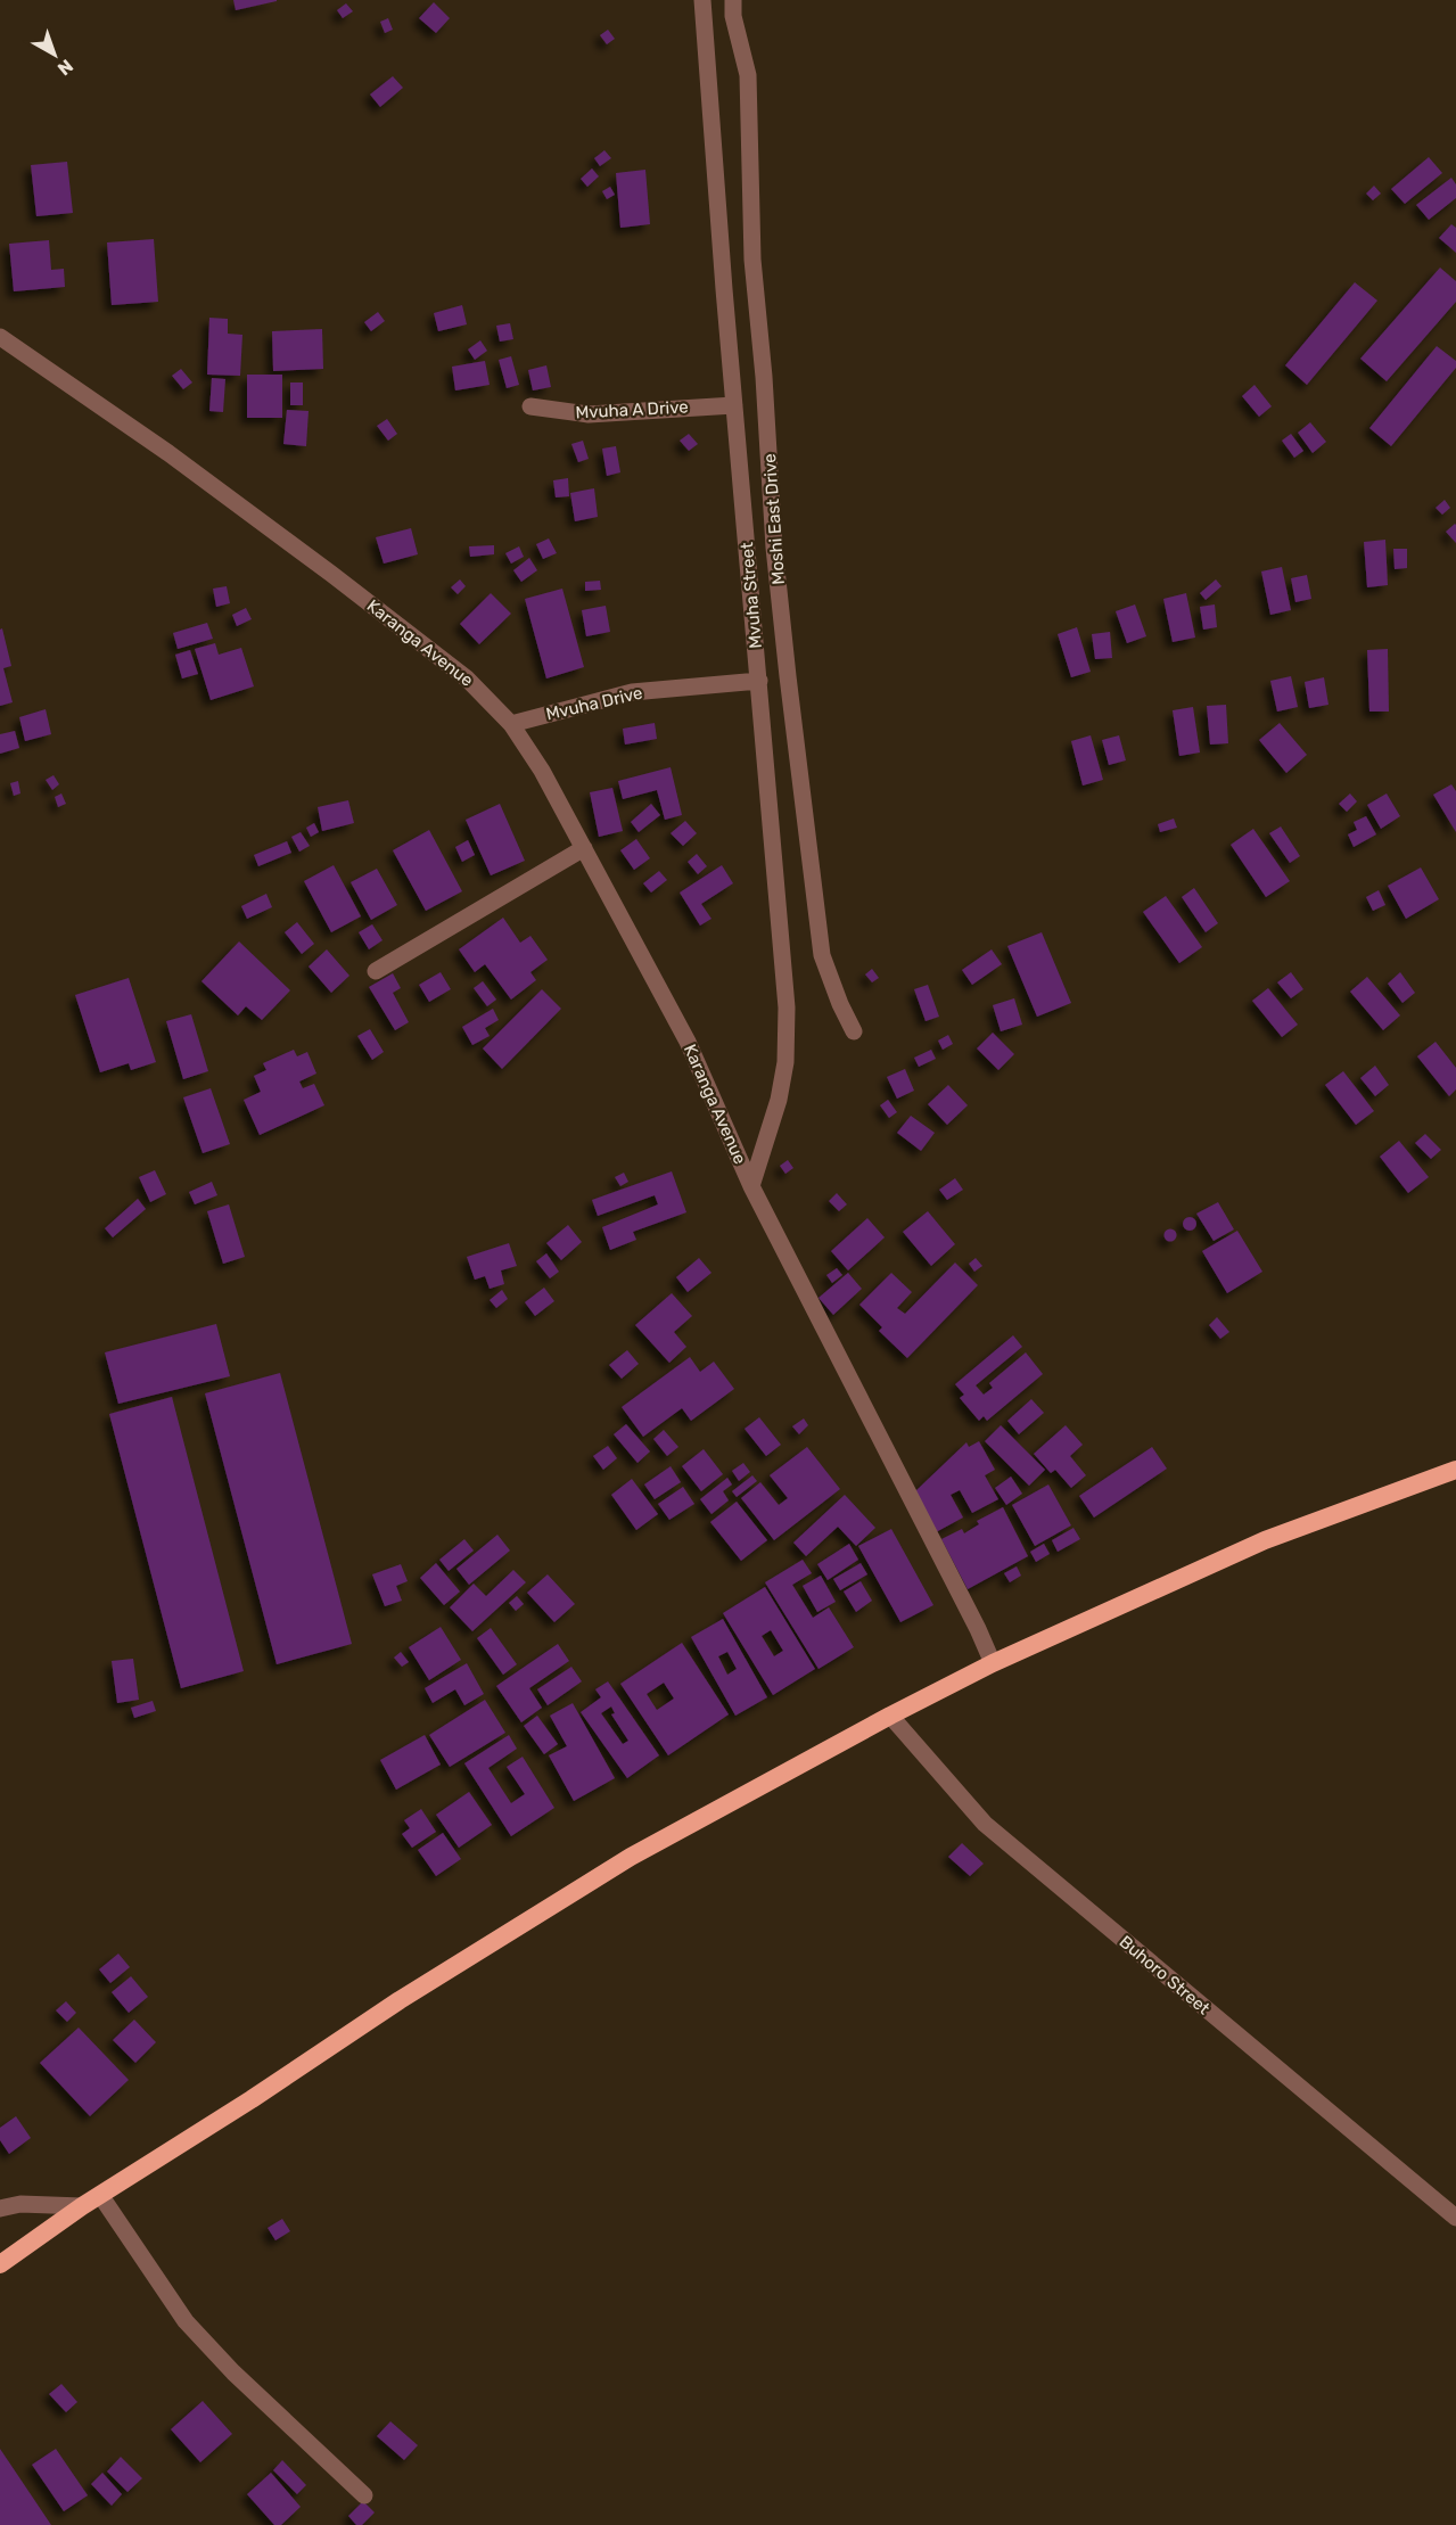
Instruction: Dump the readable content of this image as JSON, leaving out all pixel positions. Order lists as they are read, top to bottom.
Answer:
{
  "streets": {
    "street": [
      "Mvuha A Drive",
      "Moshi East Drive",
      "Mvuha Street",
      "Karanga Avenue",
      "Mvuha Drive",
      "Buhoro Street"
    ]
  },
  "crossings": [
    ["Mvuha A Drive", "Mvuha Street"],
    ["Mvuha Street", "Karanga Avenue"],
    ["Mvuha Street", "Mvuha Drive"],
    ["Karanga Avenue", "Mvuha Drive"]
  ],
  "north": "bottom right"
}
